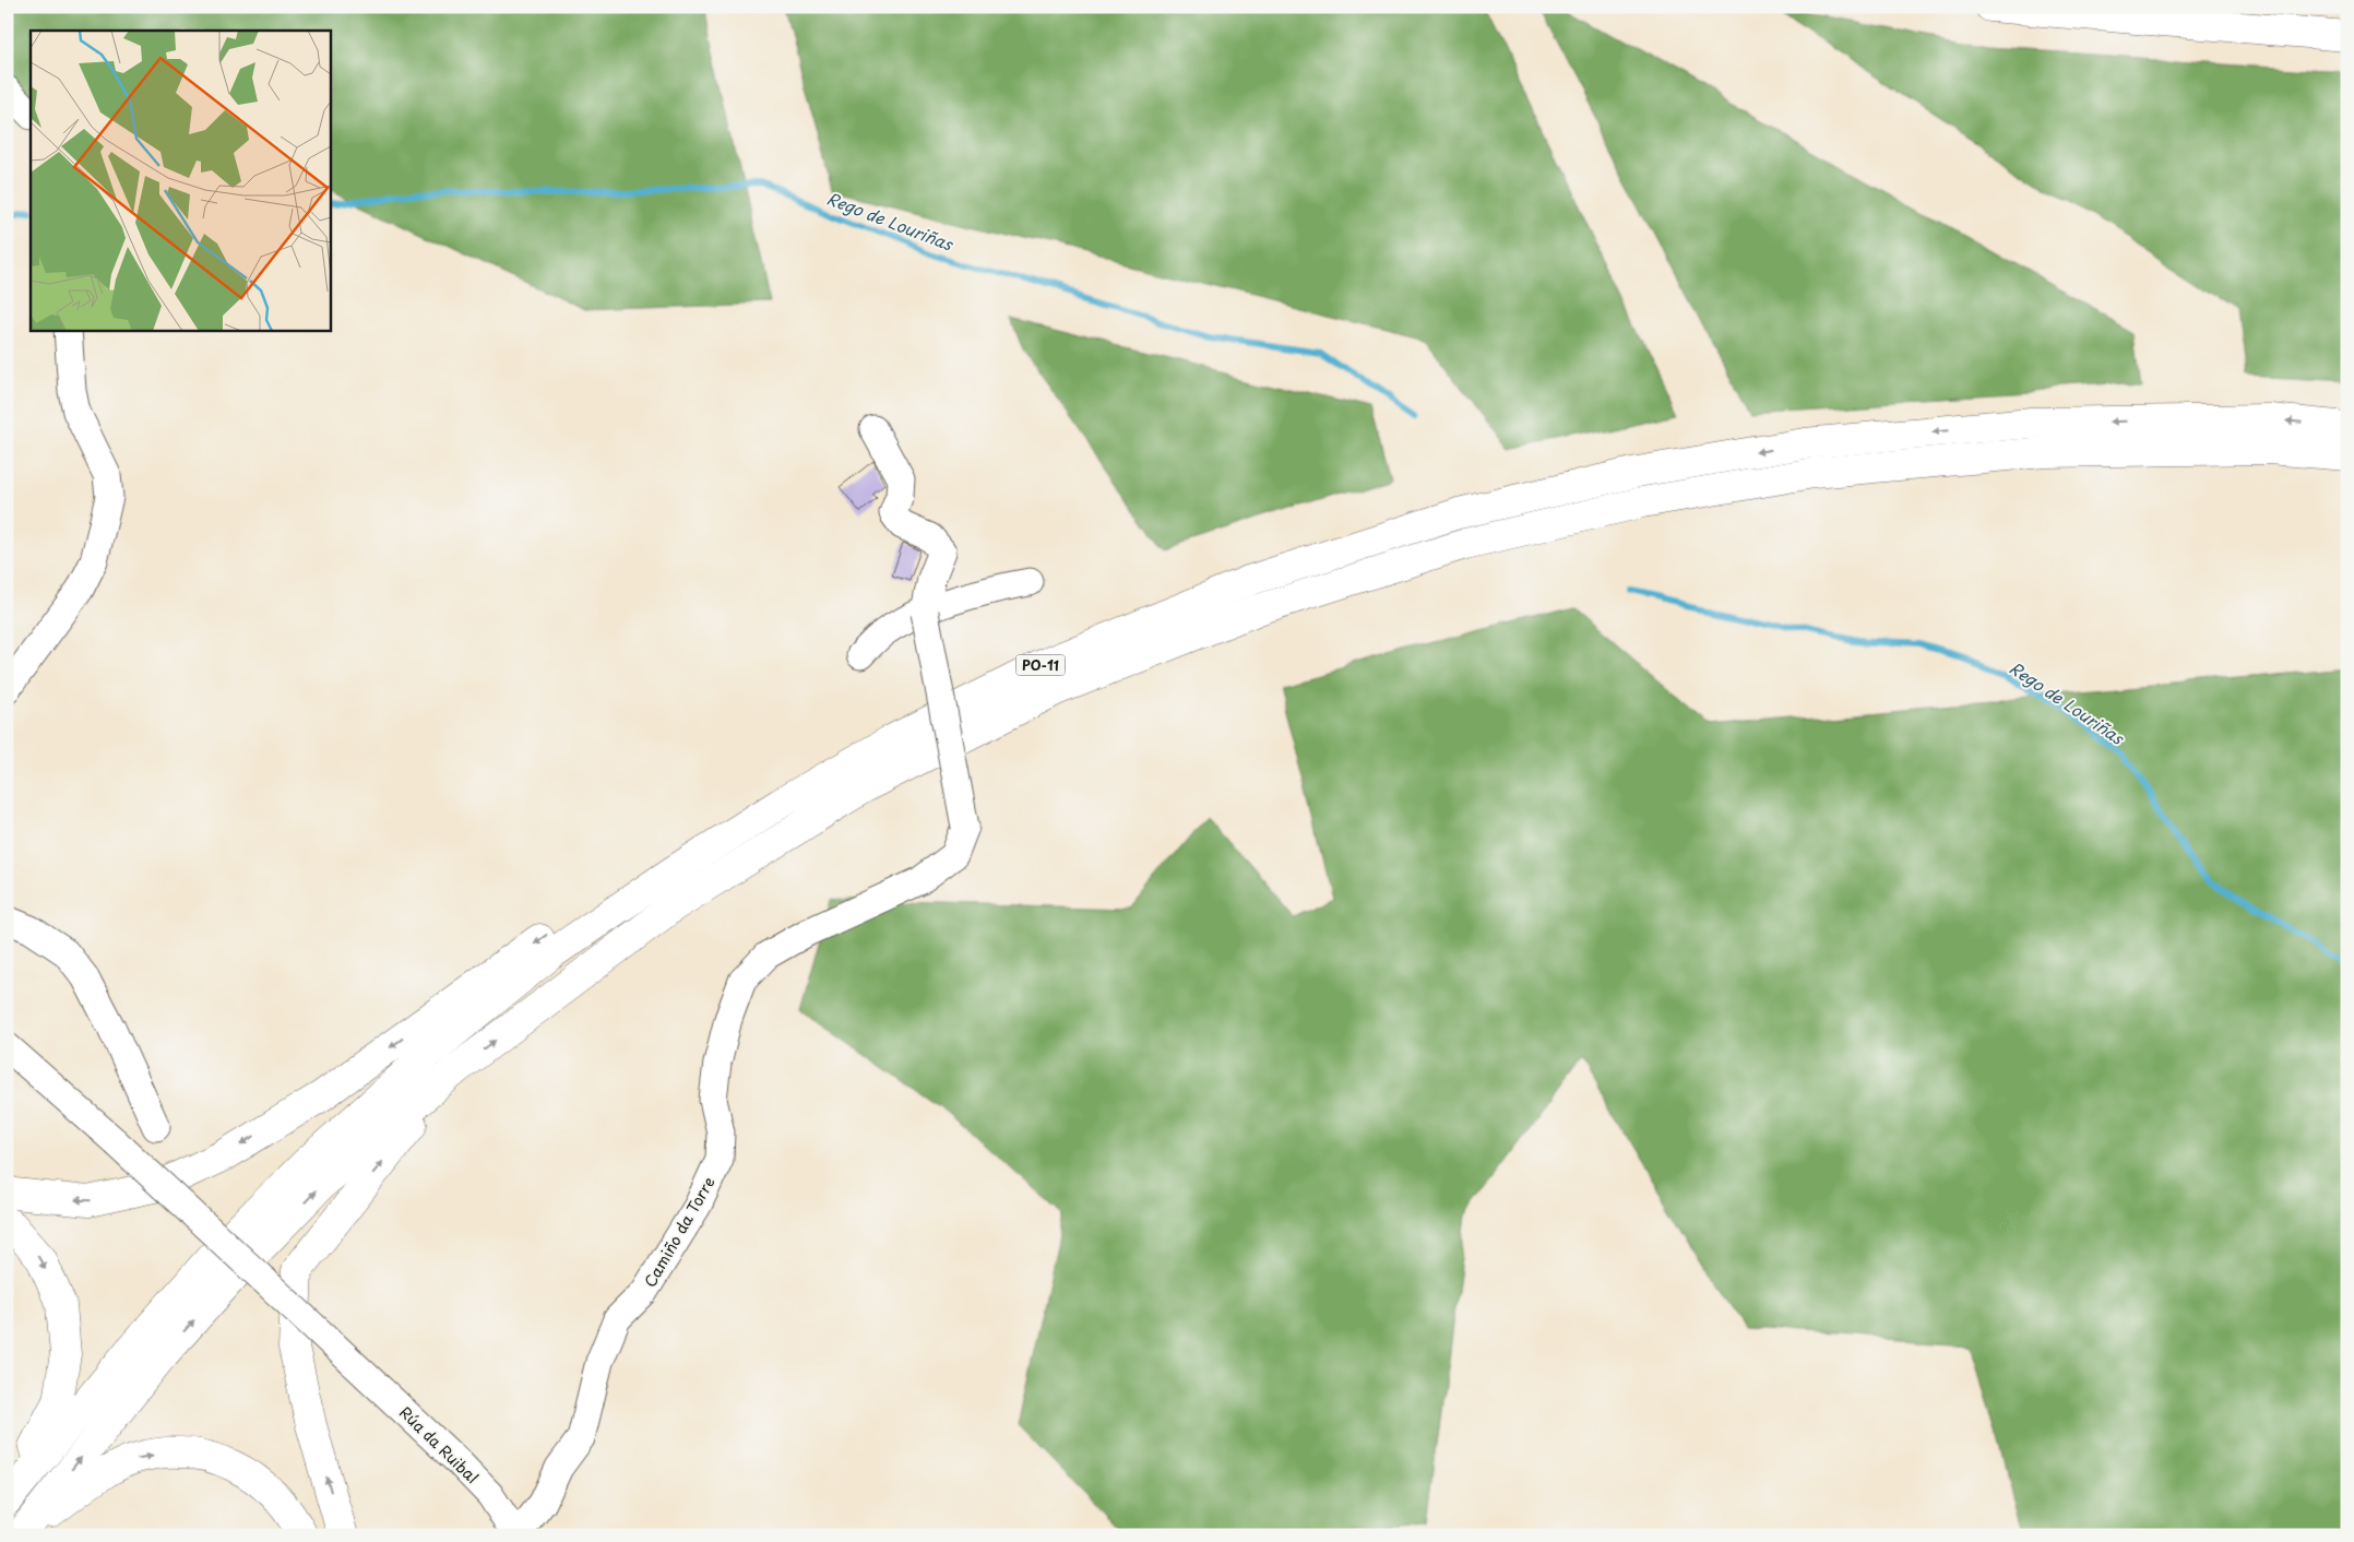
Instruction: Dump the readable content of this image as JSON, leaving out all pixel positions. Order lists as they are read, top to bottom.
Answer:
{
  "streets": {
    "highway": ["PO-11"],
    "street": ["Camiño da Torre", "Rúa da Ruibal"]
  },
  "crossings": [
    ["Camiño da Torre", "Rúa da Ruibal"]
  ],
  "water": ["Rego de Louriñas"]
}
